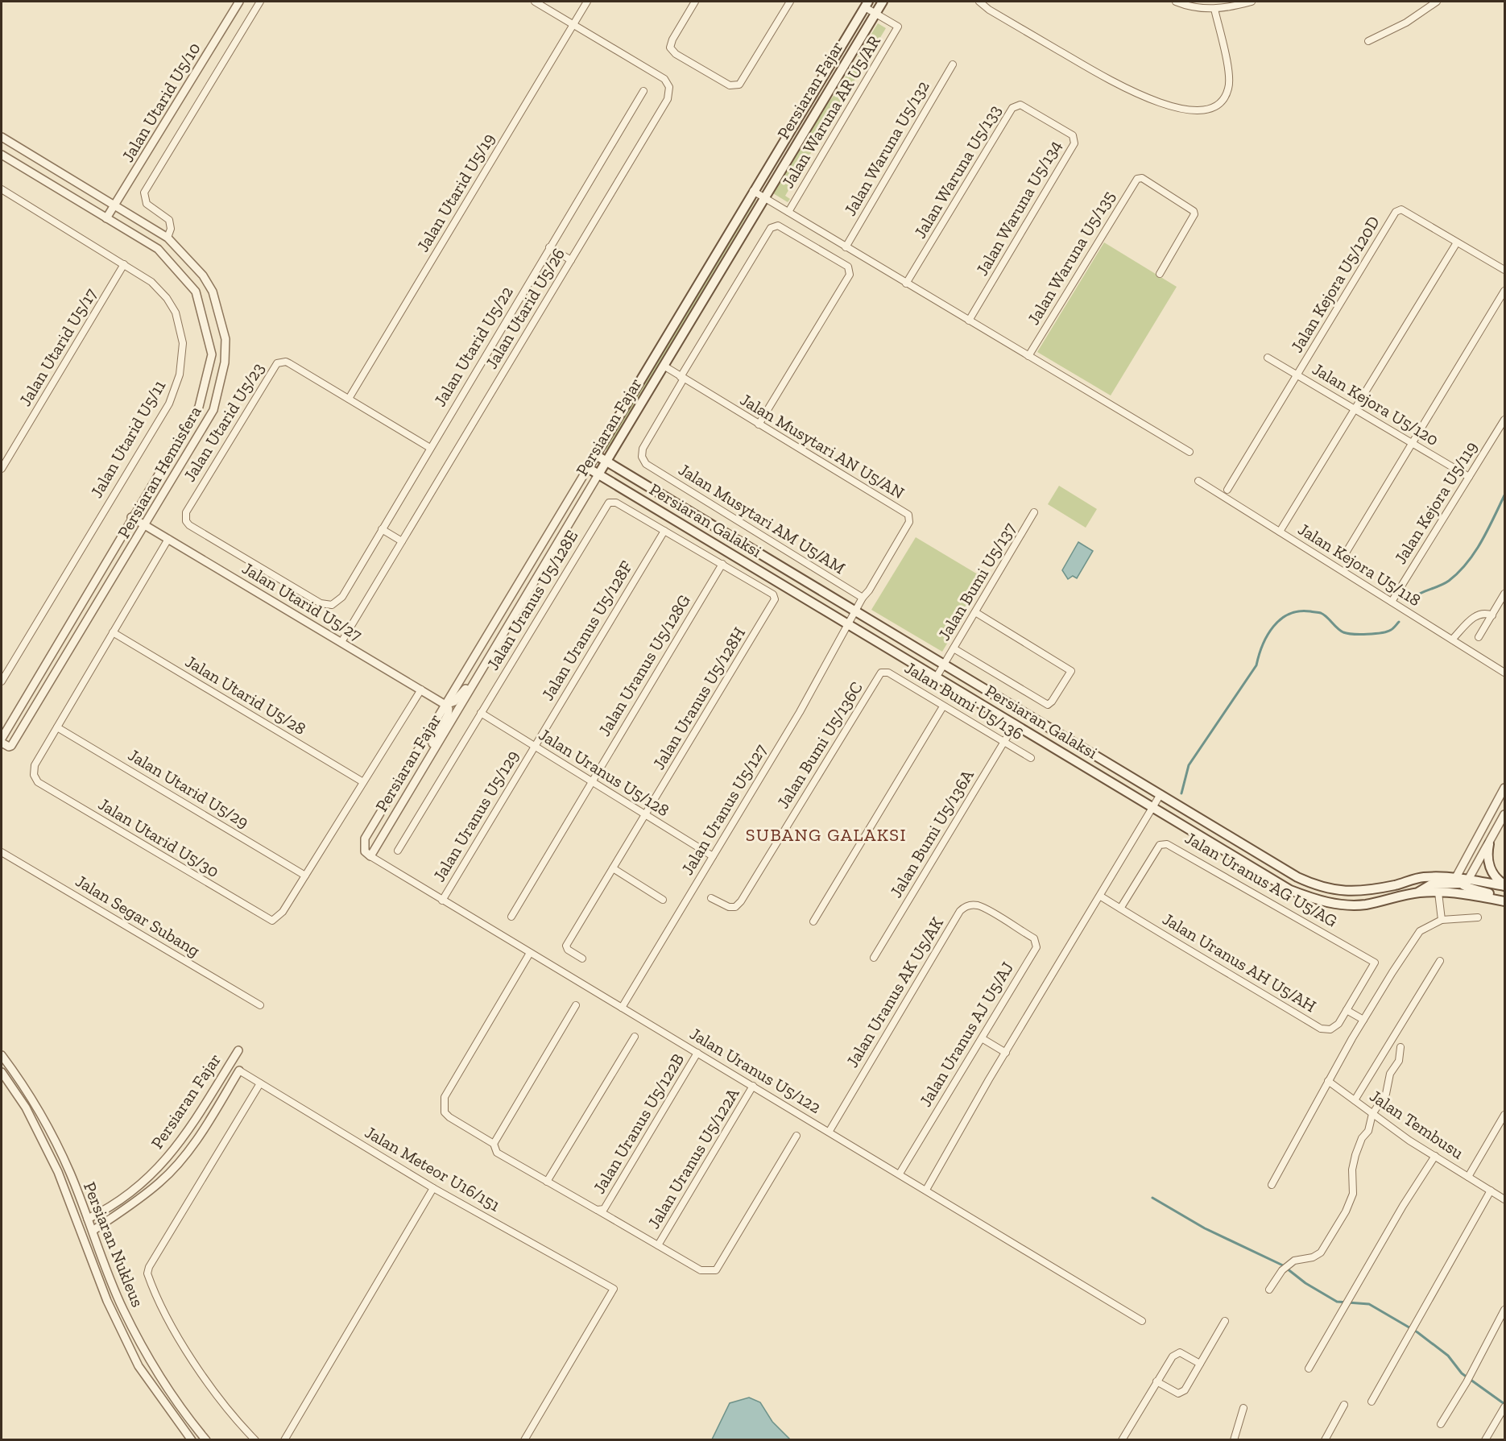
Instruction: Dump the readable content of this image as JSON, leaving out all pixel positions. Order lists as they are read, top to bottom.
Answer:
{
  "streets": {
    "main road": ["Persiaran Fajar", "Persiaran Galaksi"],
    "street": [
      "Jalan Utarid U5/10",
      "Jalan Waruna AR U5/AR",
      "Jalan Waruna U5/132",
      "Jalan Waruna U5/133",
      "Jalan Utarid U5/19",
      "Jalan Waruna U5/134",
      "Jalan Waruna U5/135",
      "Jalan Kejora U5/120D",
      "Jalan Utarid U5/26",
      "Jalan Utarid U5/22",
      "Jalan Utarid U5/17",
      "Jalan Kejora U5/120",
      "Jalan Utarid U5/23",
      "Jalan Utarid U5/11",
      "Jalan Musytari AN U5/AN",
      "Persiaran Hemisfera",
      "Jalan Kejora U5/119",
      "Jalan Musytari AM U5/AM",
      "Jalan Kejora U5/118",
      "Jalan Bumi U5/137",
      "Jalan Uranus U5/128E",
      "Jalan Utarid U5/27",
      "Jalan Uranus U5/128F",
      "Jalan Uranus U5/128G",
      "Jalan Utarid U5/28",
      "Jalan Uranus U5/128H",
      "Jalan Bumi U5/136",
      "Jalan Bumi U5/136C",
      "Jalan Uranus U5/128",
      "Jalan Utarid U5/29",
      "Jalan Uranus U5/127",
      "Jalan Uranus U5/129",
      "Jalan Bumi U5/136A",
      "Jalan Utarid U5/30",
      "Jalan Uranus AG U5/AG",
      "Jalan Segar Subang",
      "Jalan Uranus AH U5/AH",
      "Jalan Uranus AK U5/AK",
      "Jalan Uranus AJ U5/AJ",
      "Jalan Uranus U5/122",
      "Jalan Uranus U5/122B",
      "Jalan Tembusu",
      "Jalan Uranus U5/122A",
      "Jalan Meteor U16/151",
      "Persiaran Nukleus"
    ]
  },
  "crossings": [
    ["Persiaran Fajar", "Jalan Waruna AR U5/AR"],
    ["Persiaran Fajar", "Jalan Musytari AN U5/AN"],
    ["Persiaran Fajar", "Persiaran Galaksi"],
    ["Persiaran Fajar", "Jalan Utarid U5/27"],
    ["Persiaran Fajar", "Jalan Uranus U5/122"],
    ["Persiaran Fajar", "Jalan Meteor U16/151"],
    ["Persiaran Fajar", "Persiaran Nukleus"],
    ["Jalan Utarid U5/10", "Persiaran Hemisfera"],
    ["Jalan Waruna U5/133", "Jalan Waruna U5/134"],
    ["Jalan Utarid U5/19", "Jalan Utarid U5/26"],
    ["Jalan Utarid U5/19", "Jalan Utarid U5/23"],
    ["Jalan Kejora U5/120D", "Jalan Kejora U5/120"],
    ["Jalan Utarid U5/26", "Jalan Utarid U5/27"],
    ["Jalan Utarid U5/22", "Jalan Utarid U5/23"],
    ["Jalan Utarid U5/17", "Jalan Utarid U5/11"],
    ["Jalan Kejora U5/120", "Jalan Kejora U5/119"],
    ["Jalan Musytari AN U5/AN", "Jalan Musytari AM U5/AM"],
    ["Persiaran Hemisfera", "Jalan Utarid U5/27"],
    ["Jalan Kejora U5/119", "Jalan Kejora U5/118"],
    ["Persiaran Galaksi", "Jalan Bumi U5/137"],
    ["Persiaran Galaksi", "Jalan Uranus U5/127"],
    ["Persiaran Galaksi", "Jalan Bumi U5/136A"],
    ["Jalan Uranus U5/128E", "Jalan Uranus U5/128F"],
    ["Jalan Uranus U5/128E", "Jalan Uranus U5/128"],
    ["Jalan Uranus U5/128F", "Jalan Uranus U5/128"],
    ["Jalan Uranus U5/128F", "Jalan Uranus U5/129"],
    ["Jalan Uranus U5/128G", "Jalan Uranus U5/128H"],
    ["Jalan Uranus U5/128G", "Jalan Uranus U5/128"],
    ["Jalan Uranus U5/128H", "Jalan Uranus U5/128"],
    ["Jalan Bumi U5/136", "Jalan Bumi U5/136C"],
    ["Jalan Bumi U5/136", "Jalan Bumi U5/136A"],
    ["Jalan Uranus U5/128", "Jalan Uranus U5/127"],
    ["Jalan Uranus U5/128", "Jalan Uranus U5/129"],
    ["Jalan Utarid U5/29", "Jalan Utarid U5/30"],
    ["Jalan Uranus U5/127", "Jalan Uranus U5/122"],
    ["Jalan Uranus U5/129", "Jalan Uranus U5/122"],
    ["Jalan Uranus AG U5/AG", "Jalan Uranus AH U5/AH"],
    ["Jalan Uranus AK U5/AK", "Jalan Uranus AJ U5/AJ"],
    ["Jalan Uranus AK U5/AK", "Jalan Uranus U5/122"],
    ["Jalan Uranus AJ U5/AJ", "Jalan Uranus U5/122"],
    ["Jalan Uranus U5/122", "Jalan Uranus U5/122B"],
    ["Jalan Uranus U5/122", "Jalan Uranus U5/122A"],
    ["Jalan Uranus U5/122B", "Jalan Uranus U5/122A"]
  ],
  "districts": ["SUBANG GALAKSI"]
}
